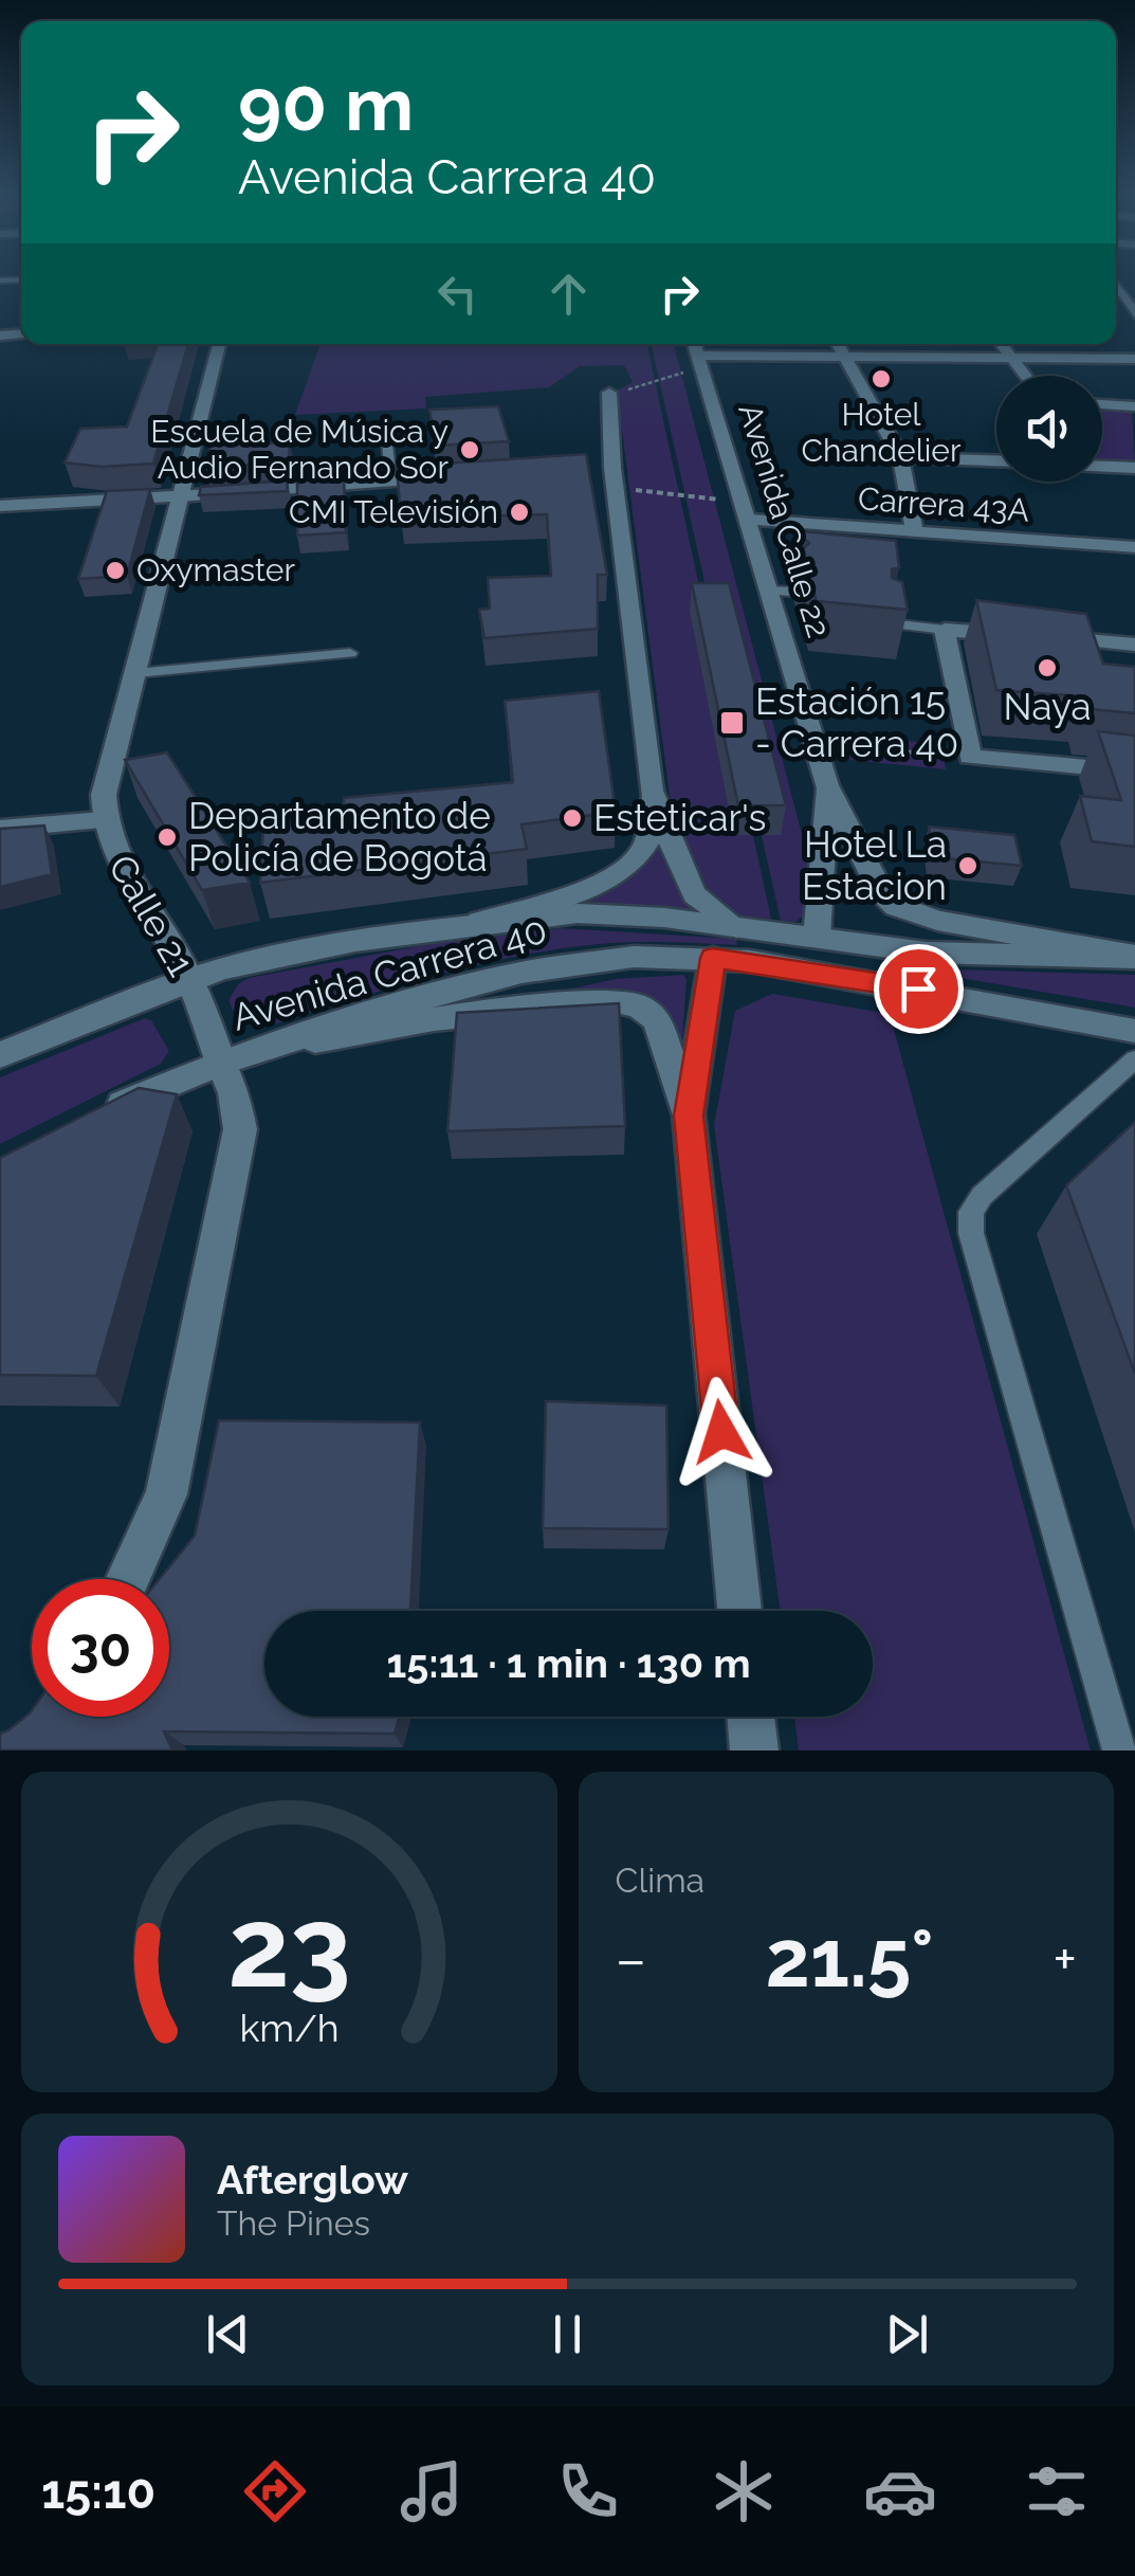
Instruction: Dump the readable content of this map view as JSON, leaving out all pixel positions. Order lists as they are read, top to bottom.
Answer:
{
  "streets": {
    "street": [
      "Carrera 43A",
      "Avenida Calle 22",
      "Calle 21",
      "Avenida Carrera 40"
    ]
  },
  "crossings": [
    ["Carrera 43A", "Avenida Calle 22"],
    ["Avenida Calle 22", "Avenida Carrera 40"],
    ["Calle 21", "Avenida Carrera 40"]
  ],
  "places": {
    "other": [
      "Hotel Chandelier",
      "Escuela de Música y Audio Fernando Sor",
      "CMI Televisión",
      "Oxymaster",
      "Naya",
      "Esteticar's",
      "Departamento de Policía de Bogotá",
      "Hotel La Estacion"
    ],
    "transit": ["Estación 15 - Carrera 40"]
  },
  "page": {
    "turn": ["90 m", "Avenida Carrera 40"],
    "limit": "30",
    "trip": "15:11 · 1 min · 130 m",
    "tile": "Clima",
    "heat": ["−", "21.5°", "+"],
    "song": ["Afterglow", "The Pines"],
    "tabs": "15:10",
    "gauge": ["23", "km/h"]
  }
}
